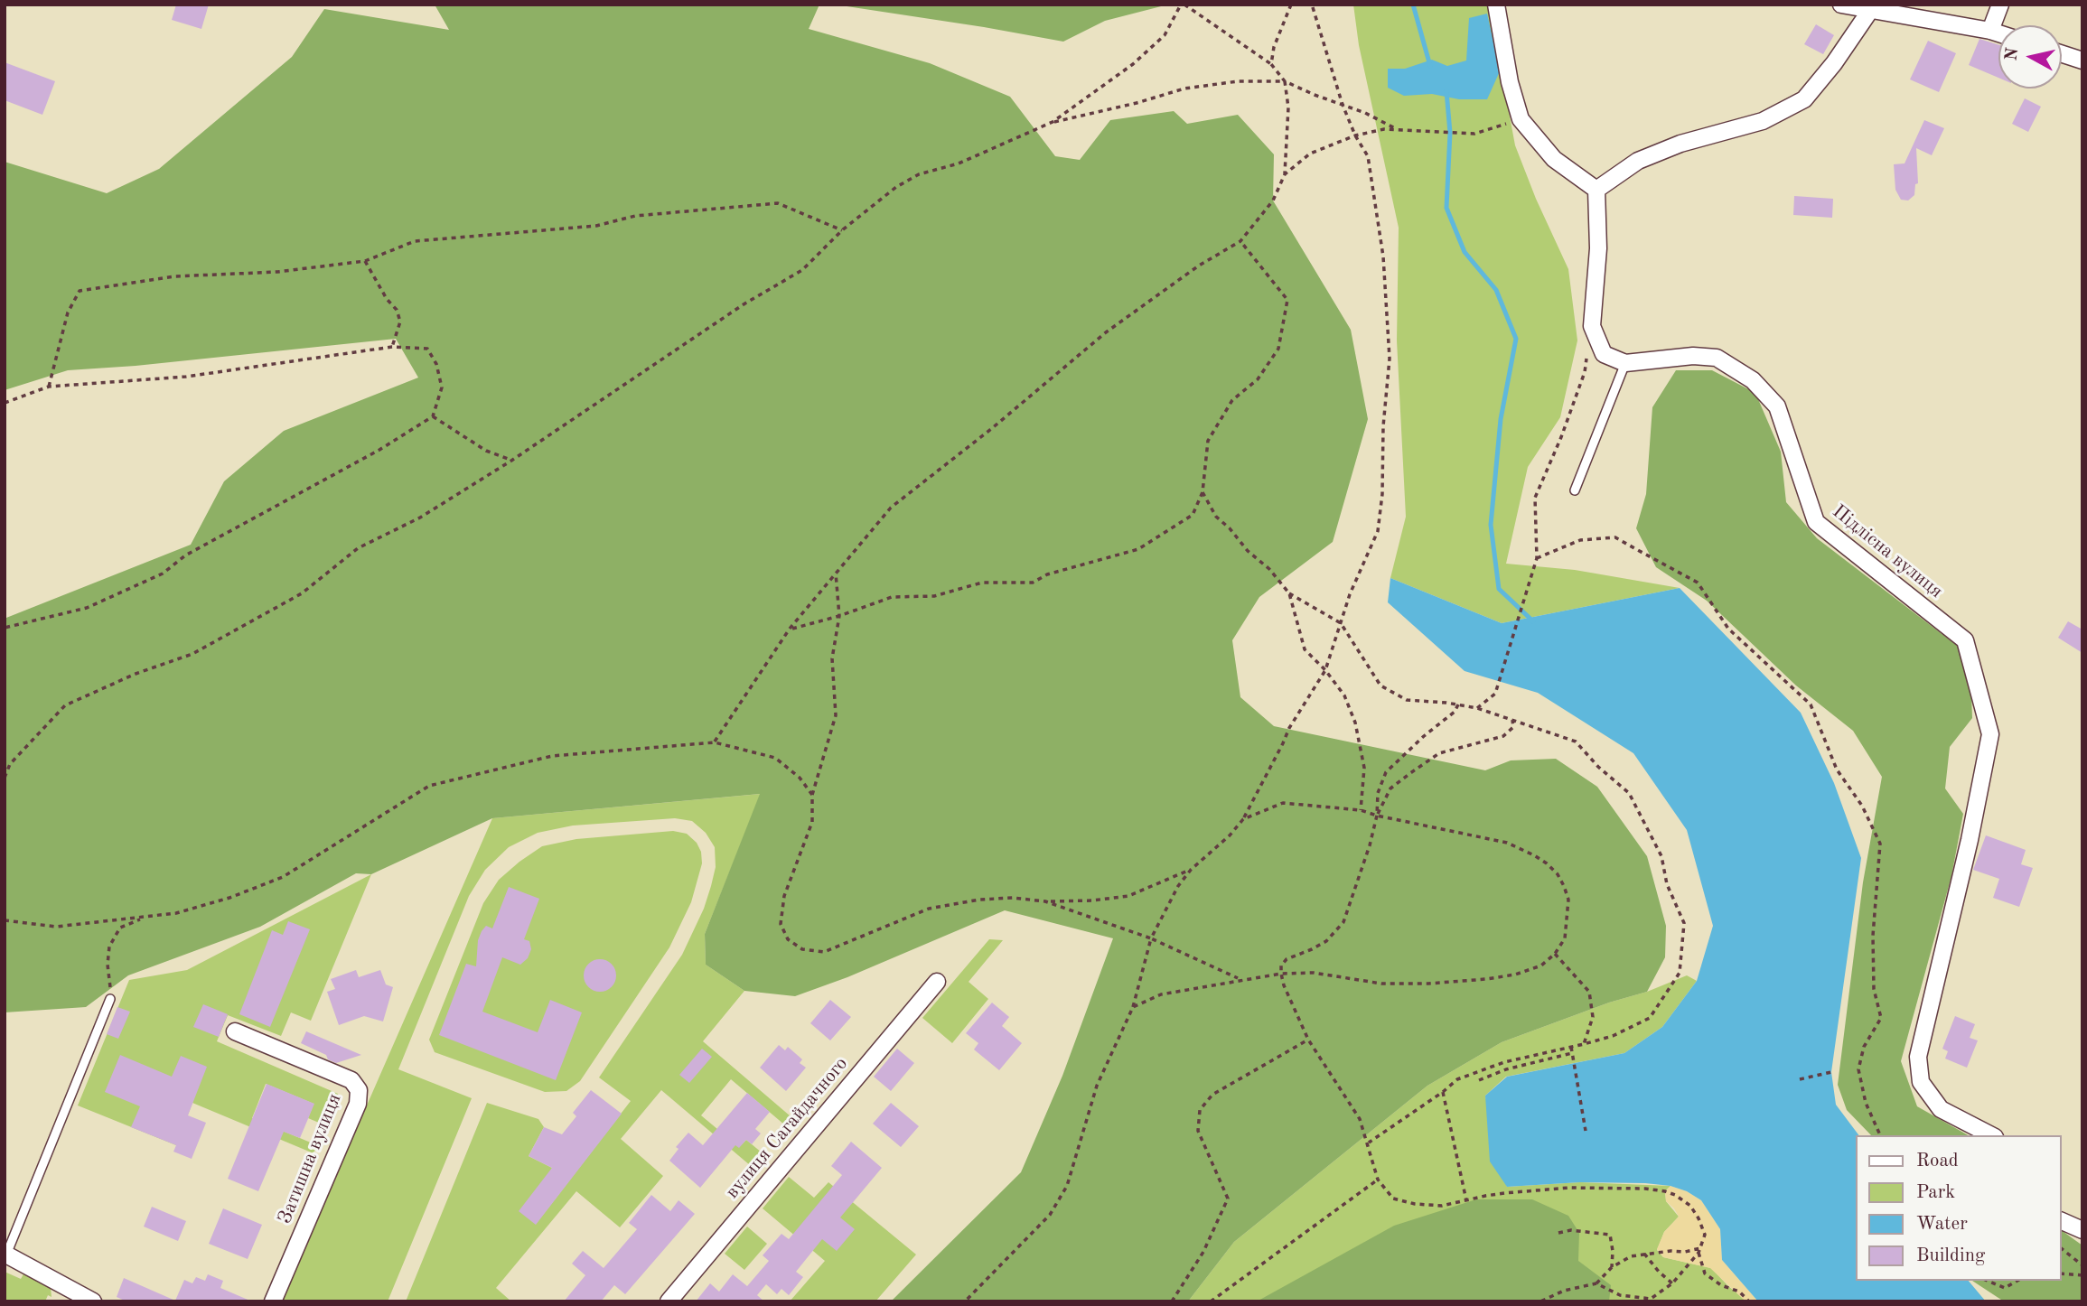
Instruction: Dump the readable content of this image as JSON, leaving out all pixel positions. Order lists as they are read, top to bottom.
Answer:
{
  "streets": {
    "street": ["Підлісна вулиця", "вулиця Сагайдачного", "Затишна вулиця"]
  },
  "legend": [
    "Road",
    "Park",
    "Water",
    "Building"
  ],
  "north": "left"
}
